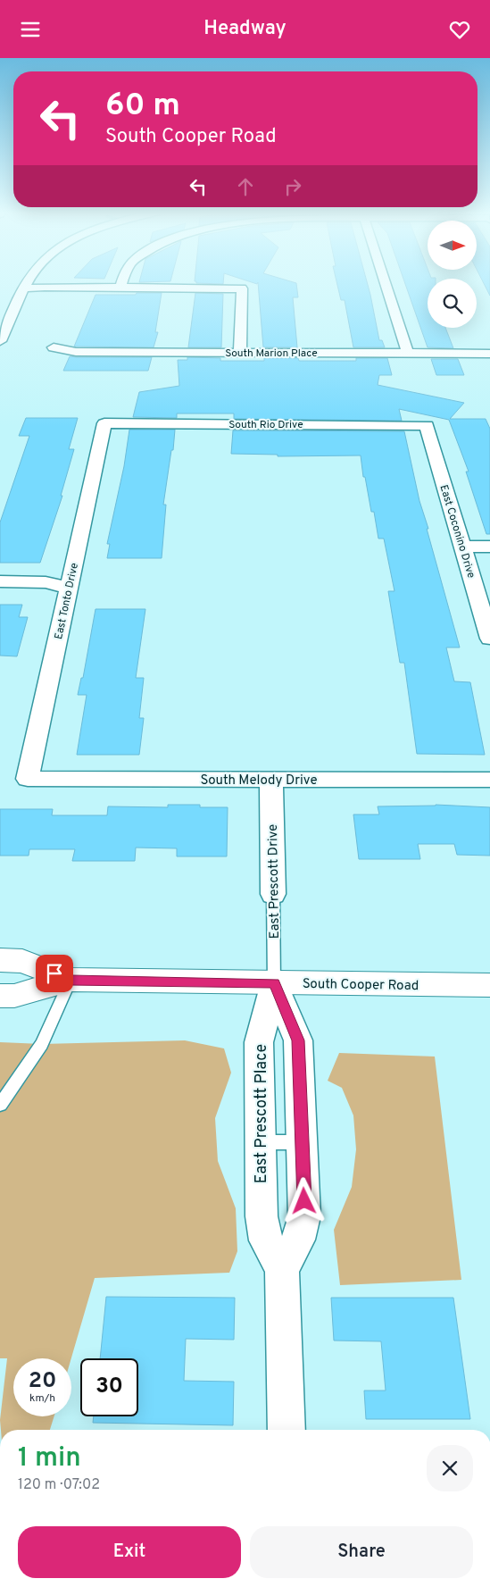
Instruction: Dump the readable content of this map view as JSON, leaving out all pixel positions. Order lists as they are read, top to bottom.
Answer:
{
  "streets": {
    "main road": ["South Cooper Road"],
    "street": [
      "South Marion Place",
      "South Rio Drive",
      "East Coconino Drive",
      "East Tonto Drive",
      "South Melody Drive",
      "East Prescott Drive",
      "East Prescott Place"
    ]
  },
  "crossings": [
    ["South Rio Drive", "East Coconino Drive"],
    ["South Rio Drive", "East Tonto Drive"],
    ["East Tonto Drive", "South Melody Drive"],
    ["South Melody Drive", "East Prescott Drive"],
    ["East Prescott Drive", "South Cooper Road"],
    ["East Prescott Drive", "East Prescott Place"],
    ["South Cooper Road", "East Prescott Place"]
  ],
  "north": "right",
  "page": {
    "header": "Headway",
    "turn": ["60 m", "South Cooper Road"],
    "speed": "20 km/h",
    "limit": "30",
    "heading": ["1 min", "120 m · 07:02"],
    "buttons": ["Exit", "Share"]
  }
}
